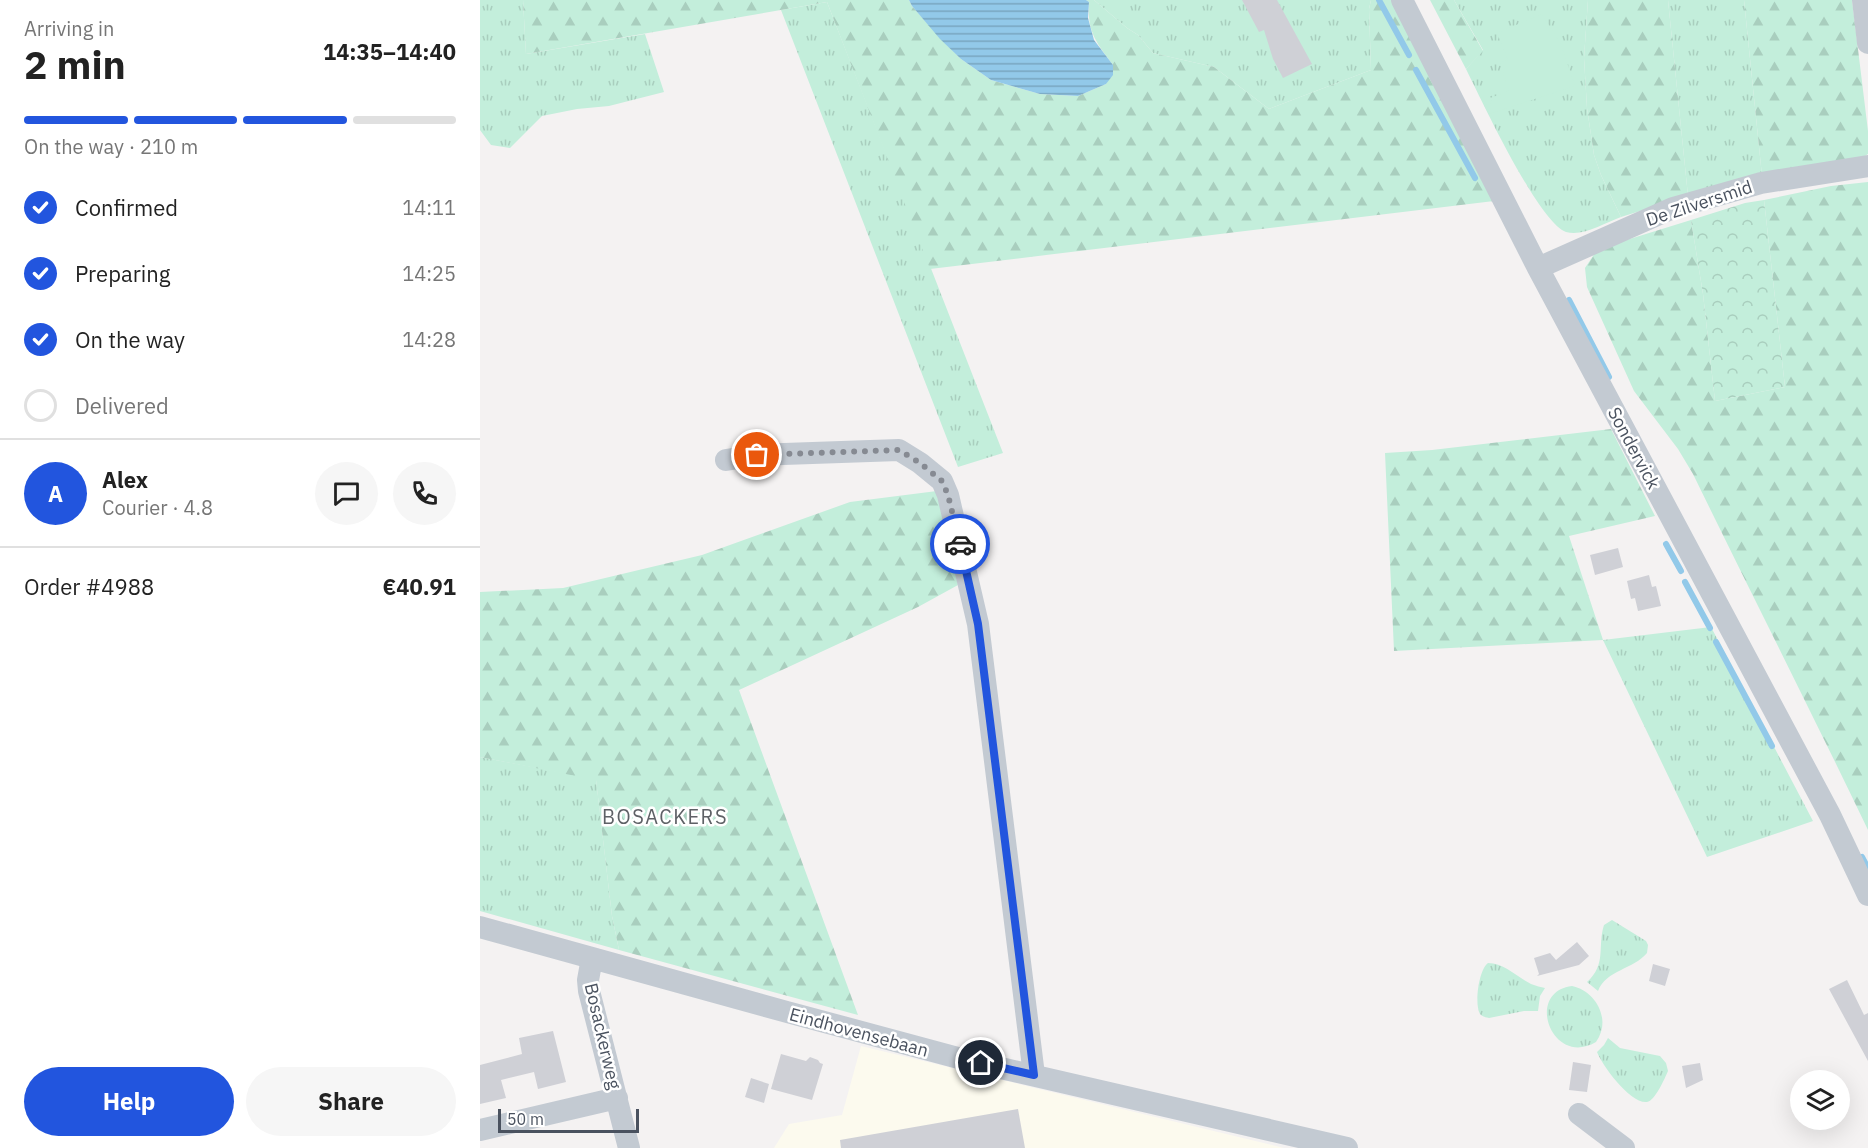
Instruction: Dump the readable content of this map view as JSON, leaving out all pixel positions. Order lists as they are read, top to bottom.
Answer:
{
  "streets": {
    "street": [
      "De Zilversmid",
      "Sondervick",
      "Eindhovensebaan",
      "Bosackerweg"
    ]
  },
  "crossings": [
    ["De Zilversmid", "Sondervick"],
    ["Eindhovensebaan", "Bosackerweg"]
  ],
  "districts": ["BOSACKERS"],
  "scale_bar": "50 m",
  "page": {
    "heading": ["2 min", "Arriving in", "14:35–14:40"],
    "panel": [
      "Alex",
      "Courier · 4.8",
      "Order #4988",
      "€40.91"
    ],
    "bar": "On the way · 210 m",
    "list": [
      ["Confirmed", "14:11"],
      ["Preparing", "14:25"],
      ["On the way", "14:28"],
      "Delivered"
    ],
    "round": "A",
    "buttons": ["Help", "Share"],
    "scale": "50 m"
  }
}
